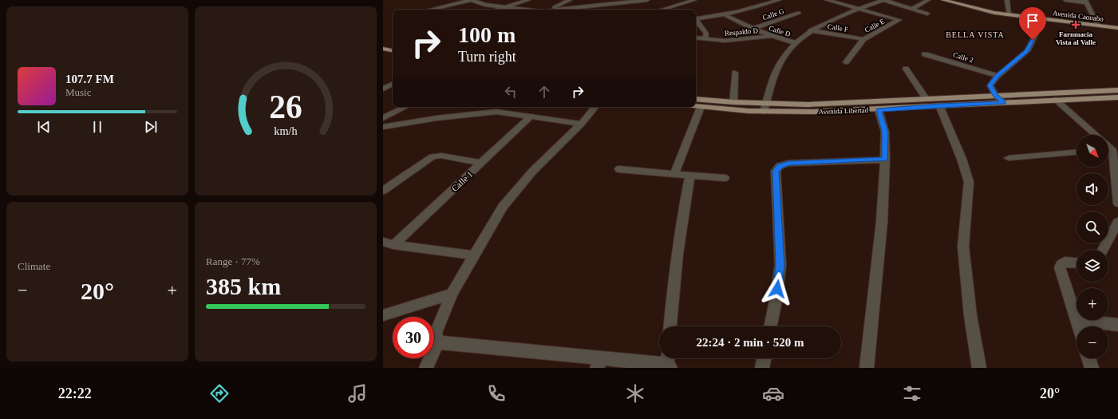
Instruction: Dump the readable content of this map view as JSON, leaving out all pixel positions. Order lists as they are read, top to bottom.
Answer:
{
  "streets": {
    "main road": ["Avenida Caonabo", "Avenida Libertad"],
    "street": [
      "Calle G",
      "Calle E",
      "Calle F",
      "Calle D",
      "Respaldo D",
      "Calle 2",
      "Calle 1"
    ]
  },
  "crossings": [
    ["Calle G", "Calle D"],
    ["Calle E", "Calle F"],
    ["Calle D", "Respaldo D"]
  ],
  "districts": ["BELLA VISTA"],
  "places": {
    "health": ["Farnmacia Vista al Valle"]
  },
  "north": "bottom right",
  "page": {
    "turn": ["100 m", "Turn right"],
    "song": ["107.7 FM", "Music"],
    "map_buttons": ["+", "−"],
    "tile": [
      "Climate",
      ["Range · 77%", "385 km"]
    ],
    "heat": ["−", "20°", "+"],
    "limit": "30",
    "trip": "22:24 · 2 min · 520 m",
    "tabs": ["22:22", "20°"],
    "gauge": ["26", "km/h"]
  }
}
